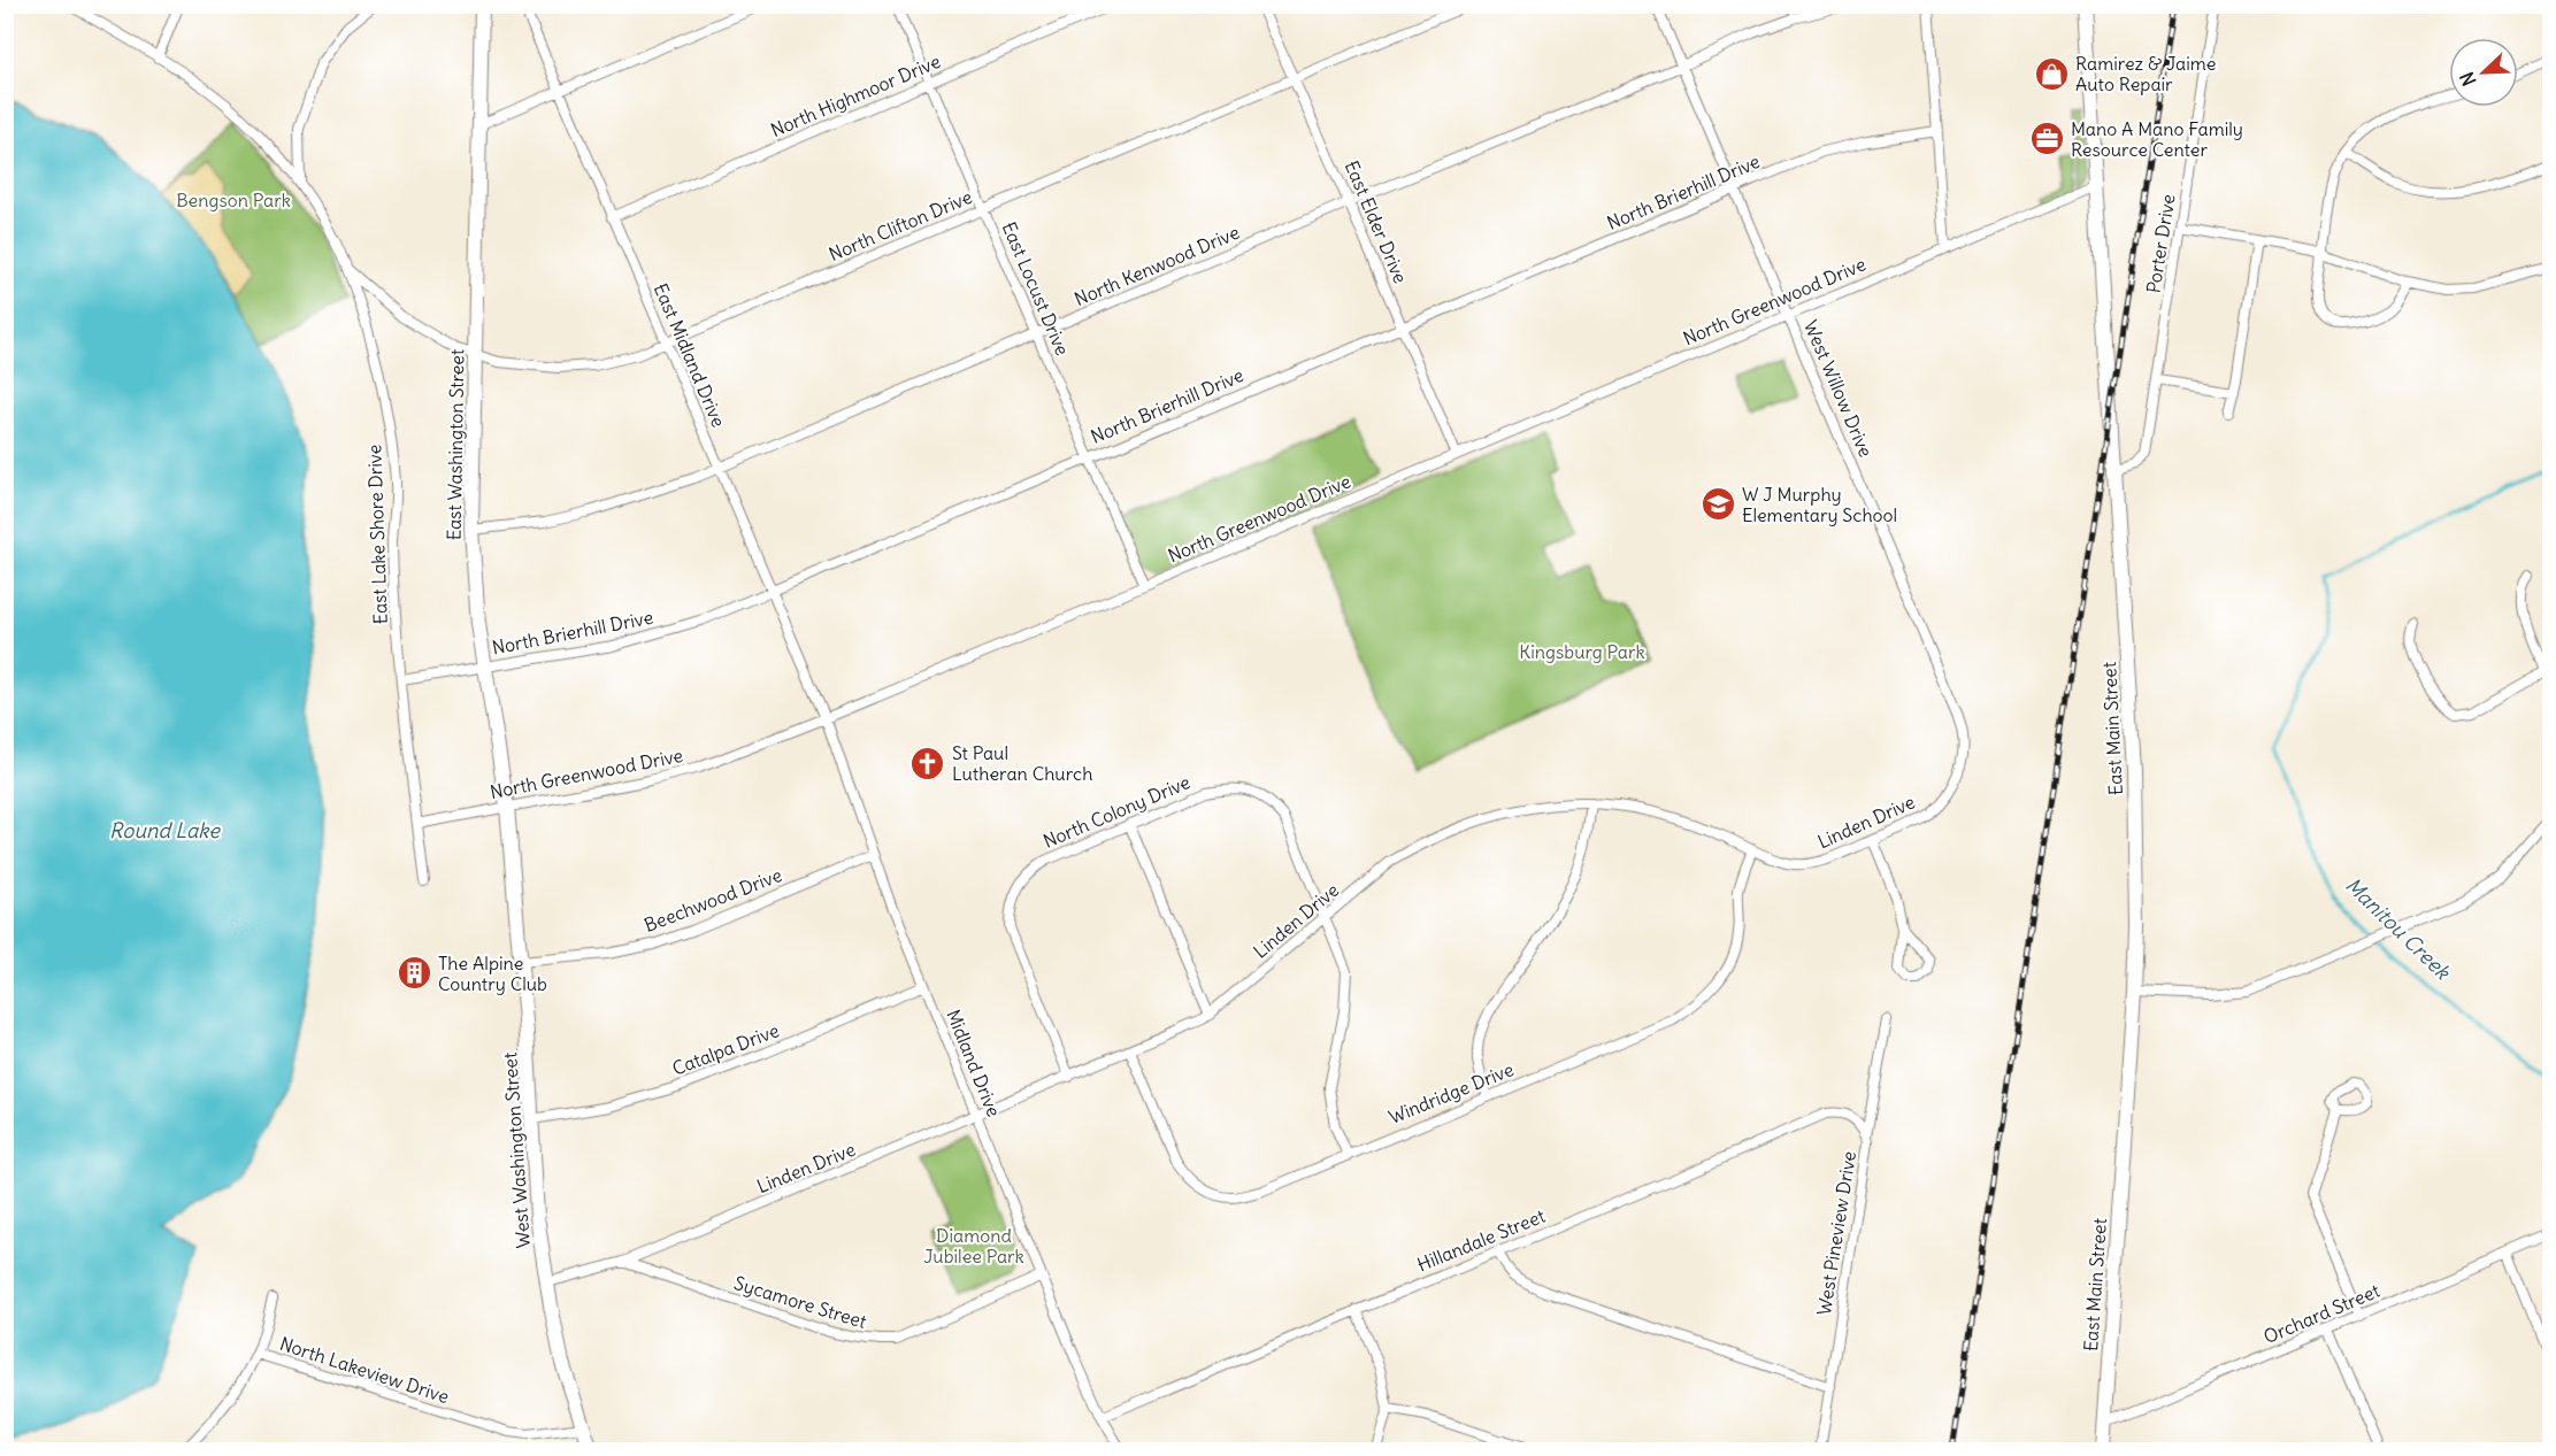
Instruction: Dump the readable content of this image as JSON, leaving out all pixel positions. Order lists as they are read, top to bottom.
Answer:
{
  "streets": {
    "main road": ["East Washington Street", "East Main Street", "West Washington Street"],
    "street": [
      "North Highmoor Drive",
      "North Brierhill Drive",
      "East Elder Drive",
      "North Clifton Drive",
      "Porter Drive",
      "North Kenwood Drive",
      "East Locust Drive",
      "North Greenwood Drive",
      "East Midland Drive",
      "West Willow Drive",
      "East Lake Shore Drive",
      "North Colony Drive",
      "Linden Drive",
      "Beechwood Drive",
      "Catalpa Drive",
      "Midland Drive",
      "Windridge Drive",
      "West Pineview Drive",
      "Hillandale Street",
      "Sycamore Street",
      "Orchard Street",
      "North Lakeview Drive"
    ]
  },
  "crossings": [
    ["North Highmoor Drive", "East Locust Drive"],
    ["North Highmoor Drive", "East Midland Drive"],
    ["North Brierhill Drive", "East Elder Drive"],
    ["North Brierhill Drive", "East Locust Drive"],
    ["North Brierhill Drive", "East Midland Drive"],
    ["North Brierhill Drive", "West Willow Drive"],
    ["North Brierhill Drive", "East Washington Street"],
    ["North Brierhill Drive", "East Lake Shore Drive"],
    ["East Elder Drive", "North Clifton Drive"],
    ["East Elder Drive", "North Kenwood Drive"],
    ["East Elder Drive", "North Greenwood Drive"],
    ["North Clifton Drive", "East Locust Drive"],
    ["North Clifton Drive", "East Midland Drive"],
    ["North Clifton Drive", "East Washington Street"],
    ["North Clifton Drive", "East Lake Shore Drive"],
    ["Porter Drive", "East Main Street"],
    ["North Kenwood Drive", "East Locust Drive"],
    ["North Kenwood Drive", "East Midland Drive"],
    ["North Kenwood Drive", "West Willow Drive"],
    ["North Kenwood Drive", "East Washington Street"],
    ["East Locust Drive", "North Greenwood Drive"],
    ["North Greenwood Drive", "East Midland Drive"],
    ["North Greenwood Drive", "West Willow Drive"],
    ["North Greenwood Drive", "East Washington Street"],
    ["North Greenwood Drive", "East Lake Shore Drive"],
    ["North Greenwood Drive", "East Main Street"],
    ["North Greenwood Drive", "Midland Drive"],
    ["East Midland Drive", "Midland Drive"],
    ["West Willow Drive", "Linden Drive"],
    ["East Washington Street", "West Washington Street"],
    ["East Main Street", "Orchard Street"],
    ["North Colony Drive", "Linden Drive"],
    ["North Colony Drive", "Windridge Drive"],
    ["Linden Drive", "Midland Drive"],
    ["Linden Drive", "Windridge Drive"],
    ["Linden Drive", "West Washington Street"],
    ["Linden Drive", "Sycamore Street"],
    ["Beechwood Drive", "Midland Drive"],
    ["Beechwood Drive", "West Washington Street"],
    ["Catalpa Drive", "Midland Drive"],
    ["Catalpa Drive", "West Washington Street"],
    ["Midland Drive", "Hillandale Street"],
    ["Midland Drive", "Sycamore Street"],
    ["West Washington Street", "North Lakeview Drive"],
    ["West Pineview Drive", "Hillandale Street"]
  ],
  "water": ["Round Lake", "Manitou Creek"],
  "parks": ["Bengson Park", "Kingsburg Park", "Diamond Jubilee Park"],
  "places": {
    "shop": ["Ramirez & Jaime Auto Repair"],
    "office": ["Mano A Mano Family Resource Center"],
    "school or university": ["W J Murphy Elementary School"],
    "church": ["St Paul Lutheran Church"],
    "building": ["The Alpine Country Club"]
  },
  "north": "bottom left"
}
